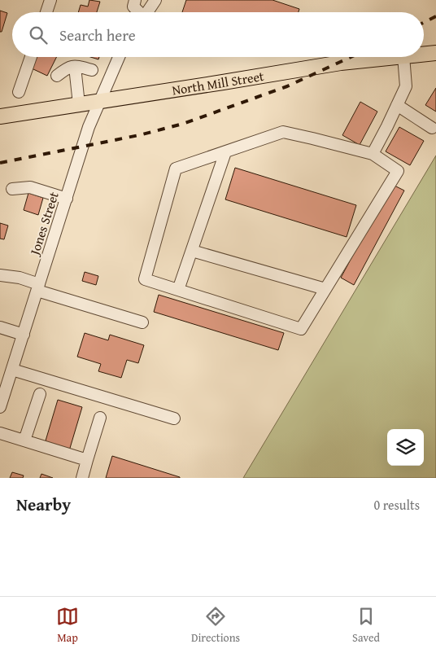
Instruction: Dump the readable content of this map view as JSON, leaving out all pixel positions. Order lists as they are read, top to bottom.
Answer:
{
  "streets": {
    "main road": ["North Mill Street"],
    "street": ["Jones Street"]
  },
  "crossings": [
    ["North Mill Street", "Jones Street"]
  ],
  "page": {
    "search": "Search here",
    "heading": ["Nearby", "0 results"],
    "nav": ["Map", "Directions", "Saved"]
  }
}
